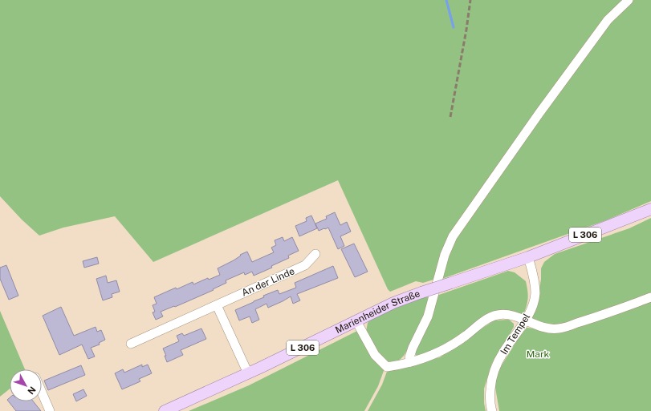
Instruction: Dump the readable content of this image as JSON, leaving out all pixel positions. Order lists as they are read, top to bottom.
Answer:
{
  "streets": {
    "main road": ["L 306", "Marienheider Straße"],
    "street": ["An der Linde", "Im Tempel"]
  },
  "crossings": [
    ["Marienheider Straße", "Im Tempel"]
  ],
  "parks": ["Mark"],
  "north": "bottom right"
}
